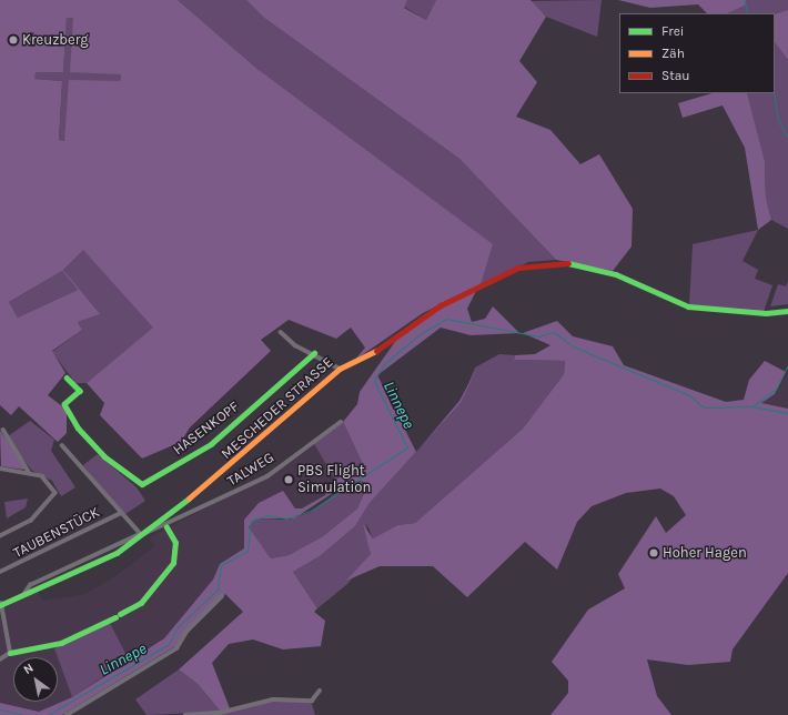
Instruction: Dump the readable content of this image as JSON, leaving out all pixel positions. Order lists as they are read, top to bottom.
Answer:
{
  "streets": {
    "main road": ["MESCHEDER STRASSE", "HASENKOPF"],
    "street": ["TALWEG", "TAUBENSTÜCK"]
  },
  "crossings": [
    ["MESCHEDER STRASSE", "TALWEG"]
  ],
  "water": ["Linnepe"],
  "places": ["Kreuzberg", "PBS Flight Simulation", "Hoher Hagen"],
  "legend": ["Frei", "Zäh", "Stau"],
  "north": "top left"
}
